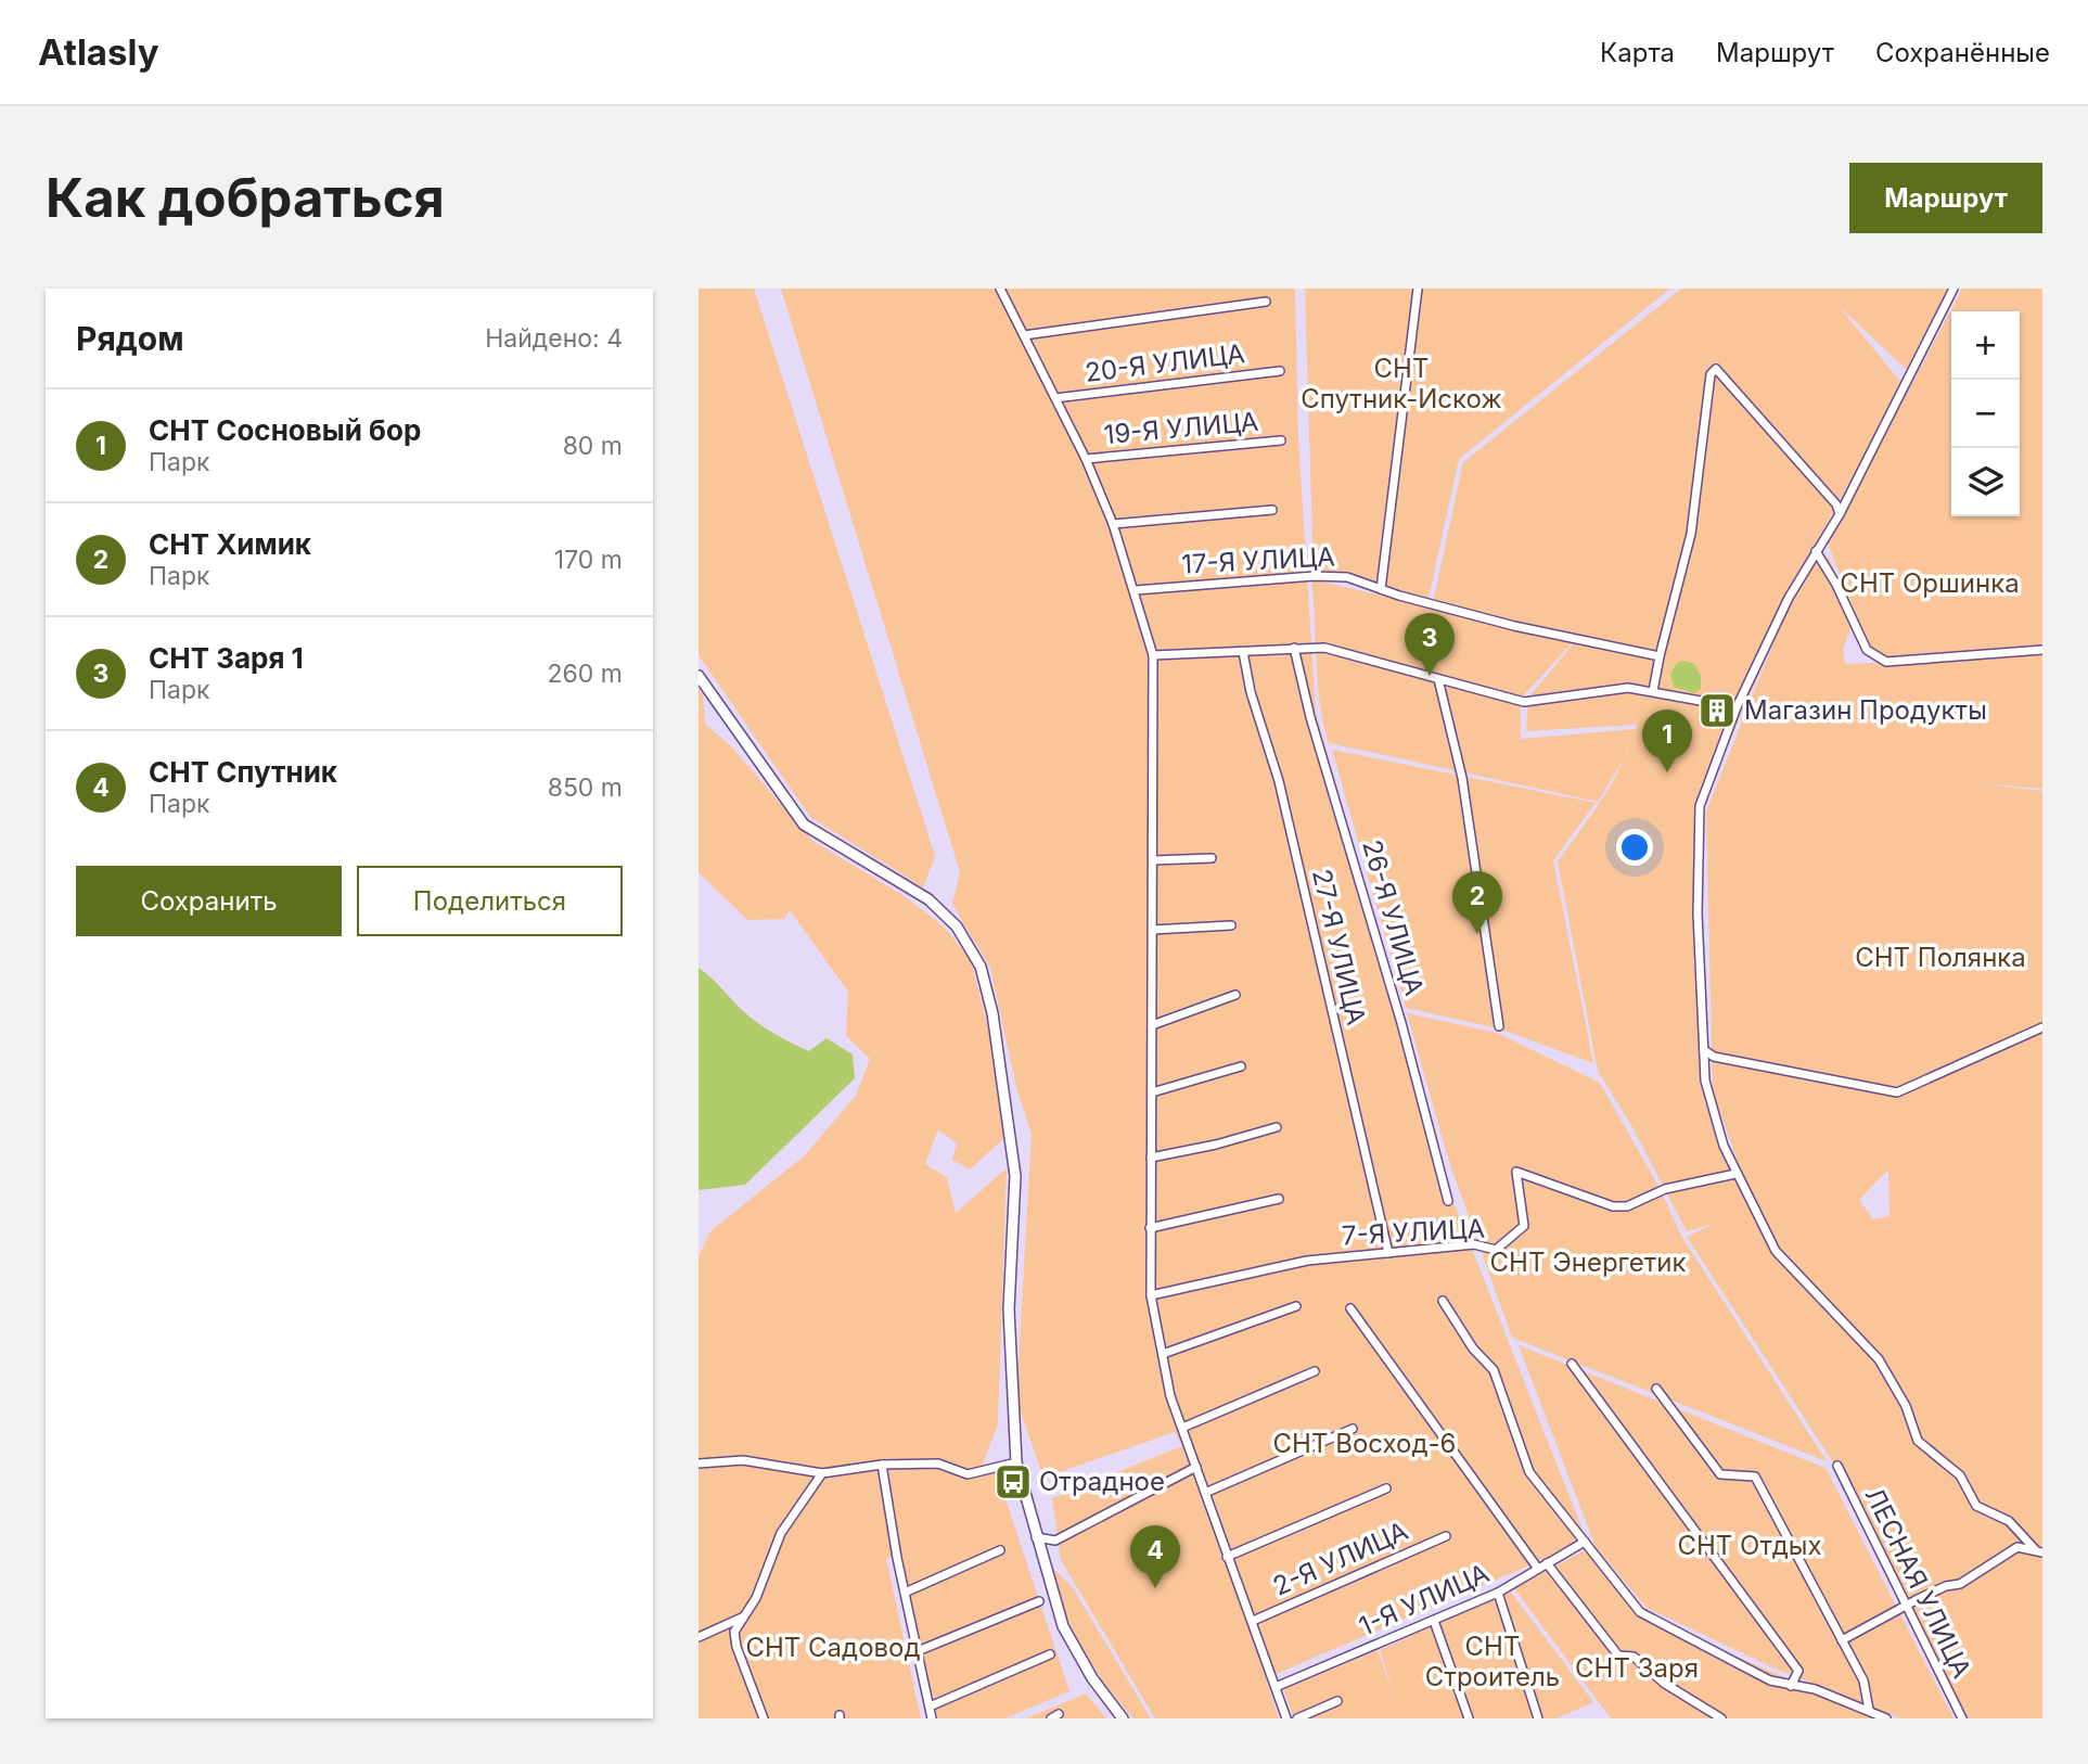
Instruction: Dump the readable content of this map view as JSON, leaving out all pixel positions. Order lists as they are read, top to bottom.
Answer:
{
  "streets": {
    "street": [
      "20-Я УЛИЦА",
      "19-Я УЛИЦА",
      "17-Я УЛИЦА",
      "26-Я УЛИЦА",
      "27-Я УЛИЦА",
      "7-Я УЛИЦА",
      "2-Я УЛИЦА",
      "ЛЕСНАЯ УЛИЦА",
      "1-Я УЛИЦА"
    ]
  },
  "crossings": [
    ["27-Я УЛИЦА", "7-Я УЛИЦА"]
  ],
  "parks": [
    "СНТ Спутник-Искож",
    "СНТ Оршинка",
    "СНТ Полянка",
    "СНТ Энергетик",
    "СНТ Восход-6",
    "СНТ Отдых",
    "СНТ Строитель",
    "СНТ Садовод",
    "СНТ Заря"
  ],
  "places": {
    "building": ["Магазин Продукты"],
    "bus stop": ["Отрадное"]
  },
  "page": {
    "header": "Atlasly",
    "nav": ["Карта", "Маршрут", "Сохранённые"],
    "buttons": [
      "Маршрут",
      ["Сохранить", "Поделиться"]
    ],
    "title": "Как добраться",
    "heading": ["Рядом", "Найдено: 4"],
    "map_buttons": ["+", "−"],
    "list": [
      {
        "mark": "1",
        "name": "СНТ Сосновый бор",
        "note": "Парк",
        "value": "80 m"
      },
      {
        "mark": "2",
        "name": "СНТ Химик",
        "note": "Парк",
        "value": "170 m"
      },
      {
        "mark": "3",
        "name": "СНТ Заря 1",
        "note": "Парк",
        "value": "260 m"
      },
      {
        "mark": "4",
        "name": "СНТ Спутник",
        "note": "Парк",
        "value": "850 m"
      }
    ],
    "pins": [
      "3",
      "1",
      "2",
      "4"
    ]
  }
}
